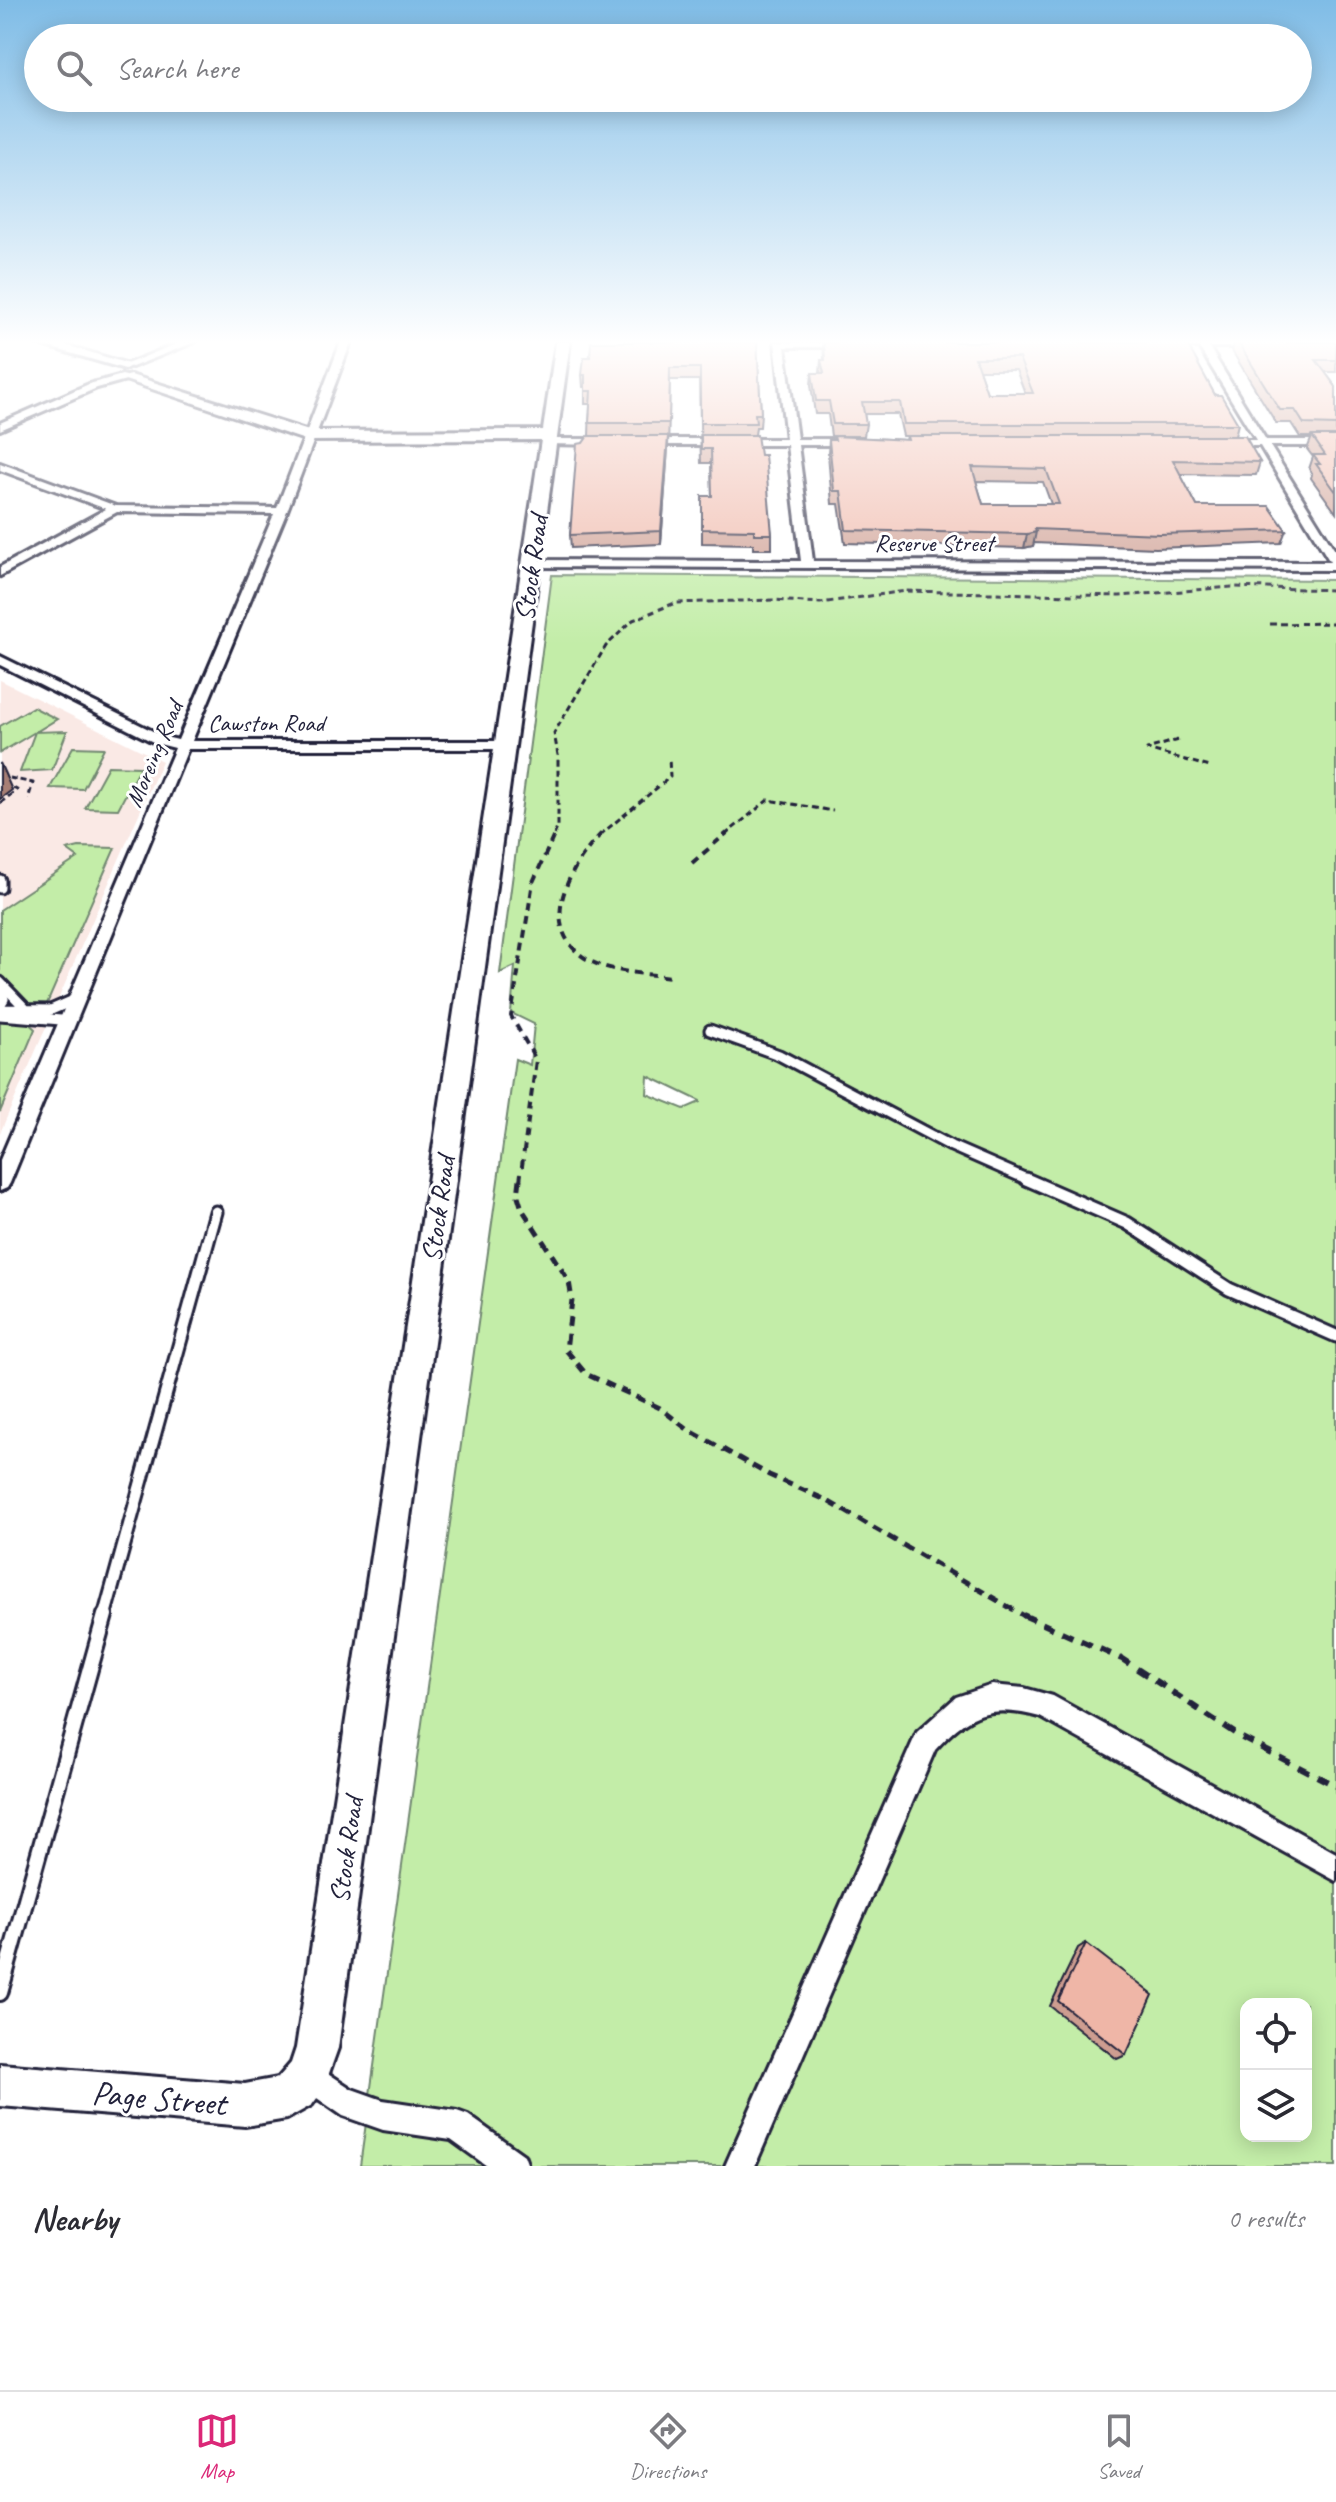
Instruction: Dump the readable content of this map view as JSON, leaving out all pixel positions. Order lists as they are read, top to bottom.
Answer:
{
  "streets": {
    "street": [
      "Reserve Street",
      "Stock Road",
      "Cawston Road",
      "Moreing Road",
      "Page Street"
    ]
  },
  "crossings": [
    ["Reserve Street", "Stock Road"],
    ["Stock Road", "Cawston Road"],
    ["Stock Road", "Page Street"],
    ["Cawston Road", "Moreing Road"]
  ],
  "page": {
    "search": "Search here",
    "heading": ["Nearby", "0 results"],
    "nav": ["Map", "Directions", "Saved"]
  }
}
